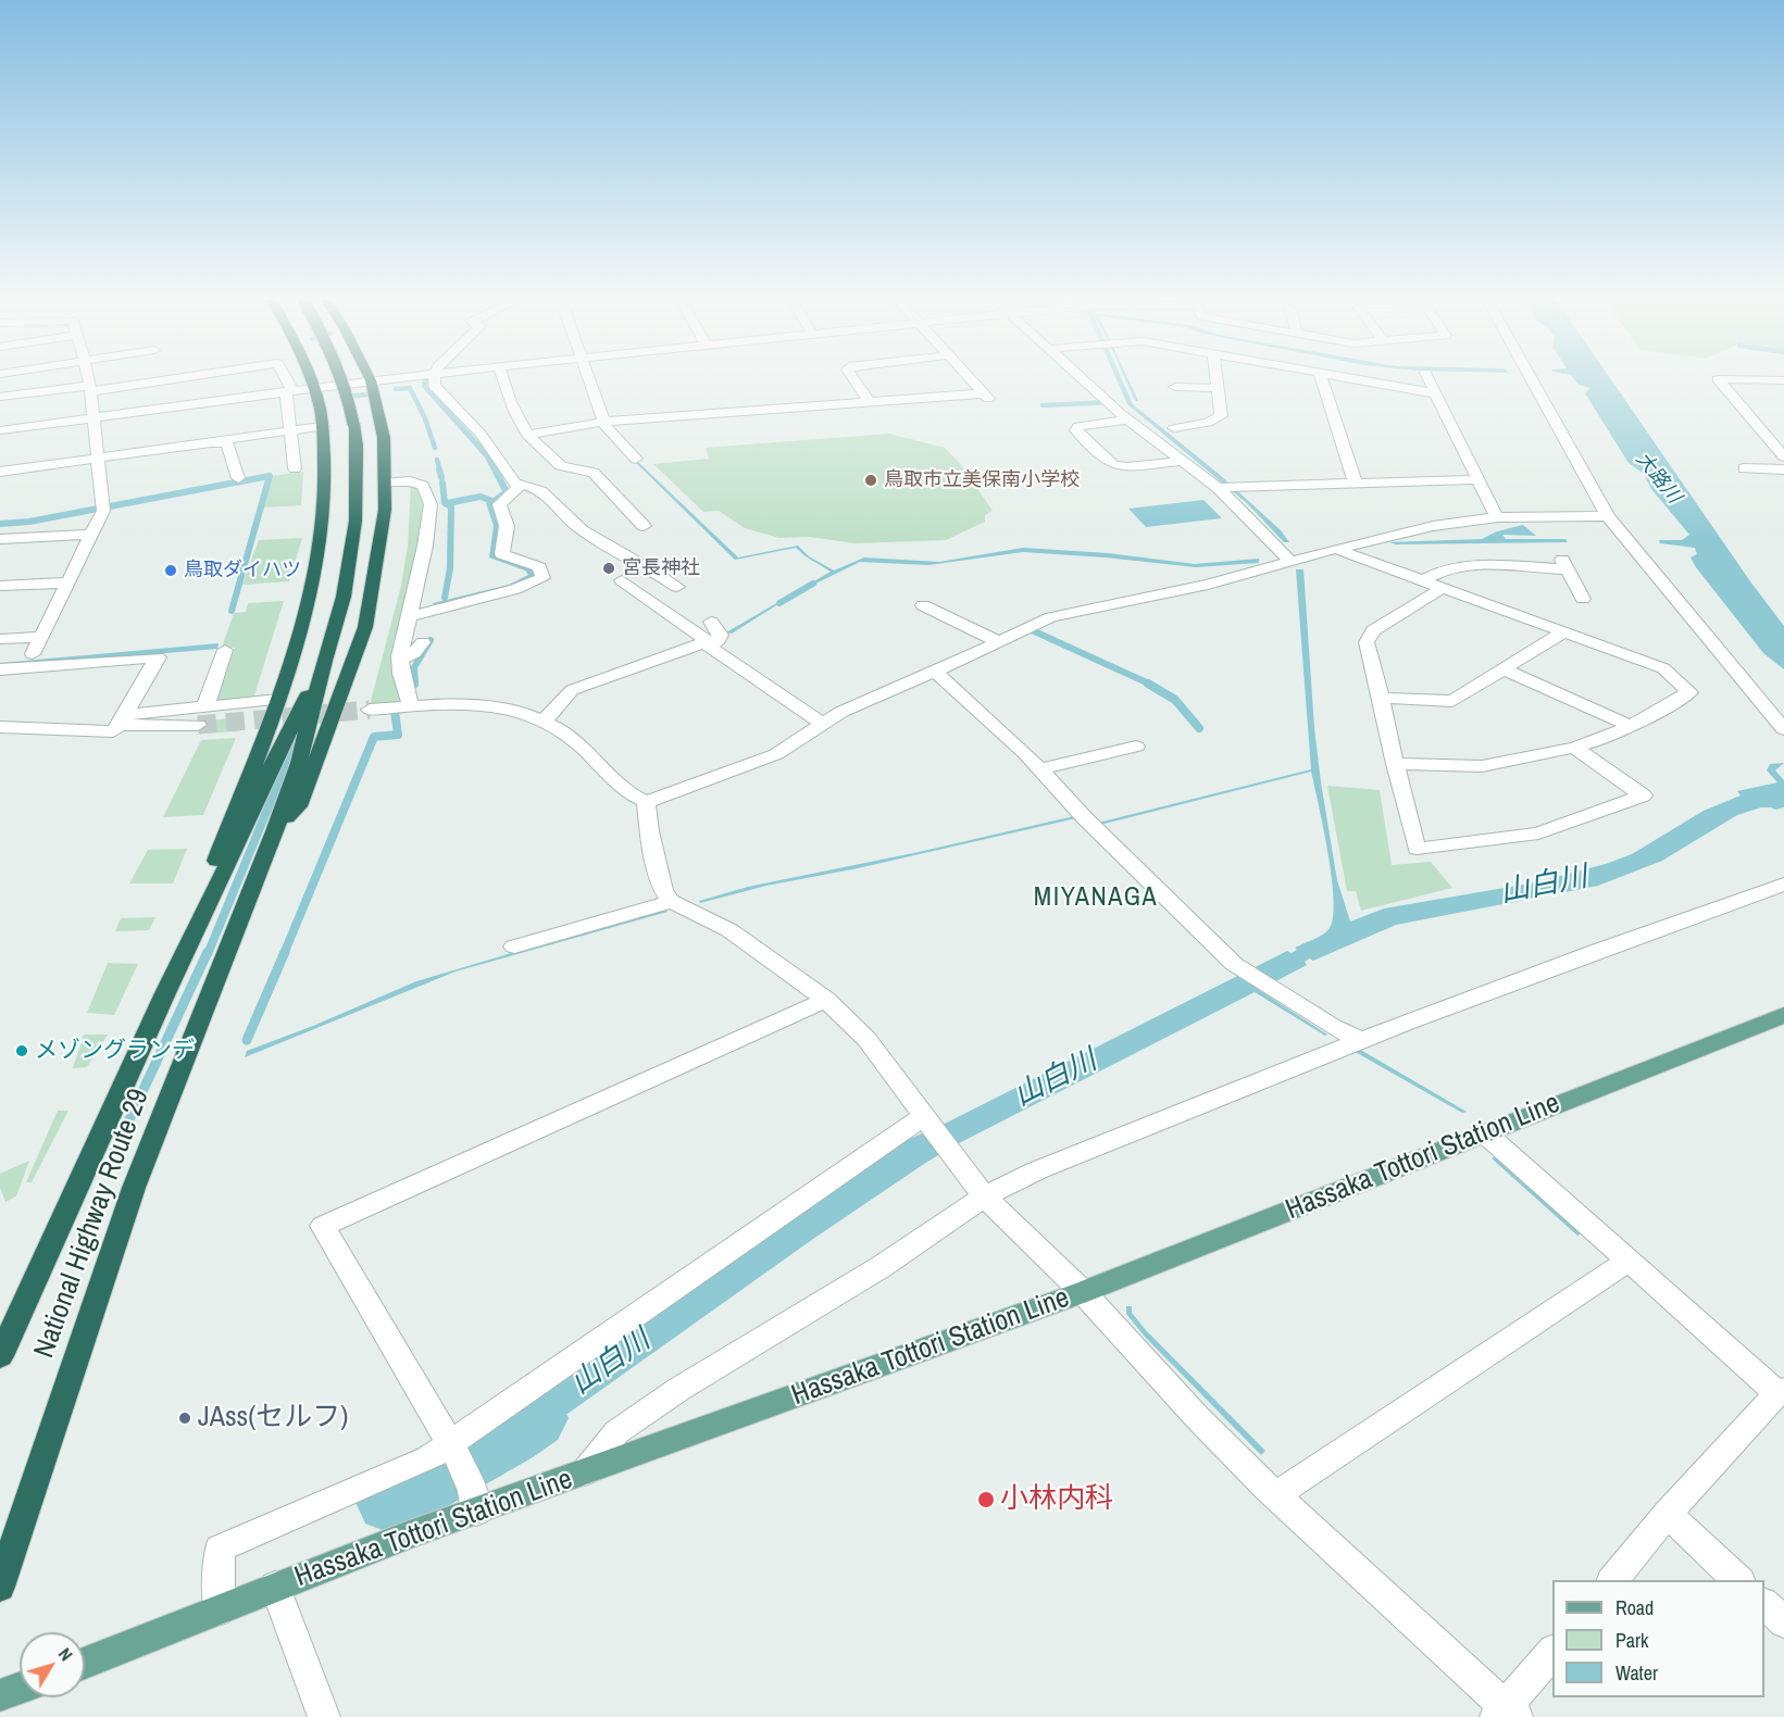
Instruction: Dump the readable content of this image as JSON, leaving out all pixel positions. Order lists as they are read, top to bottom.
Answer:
{
  "streets": {
    "highway": ["National Highway Route 29"],
    "main road": ["Hassaka Tottori Station Line"]
  },
  "districts": ["MIYANAGA"],
  "water": ["大路川", "山白川"],
  "places": [
    "鳥取市立美保南小学校",
    "宮長神社",
    "鳥取ダイハツ",
    "メゾングランデ",
    "JAss(セルフ)",
    "小林内科"
  ],
  "legend": ["Road", "Park", "Water"],
  "north": "top right"
}
